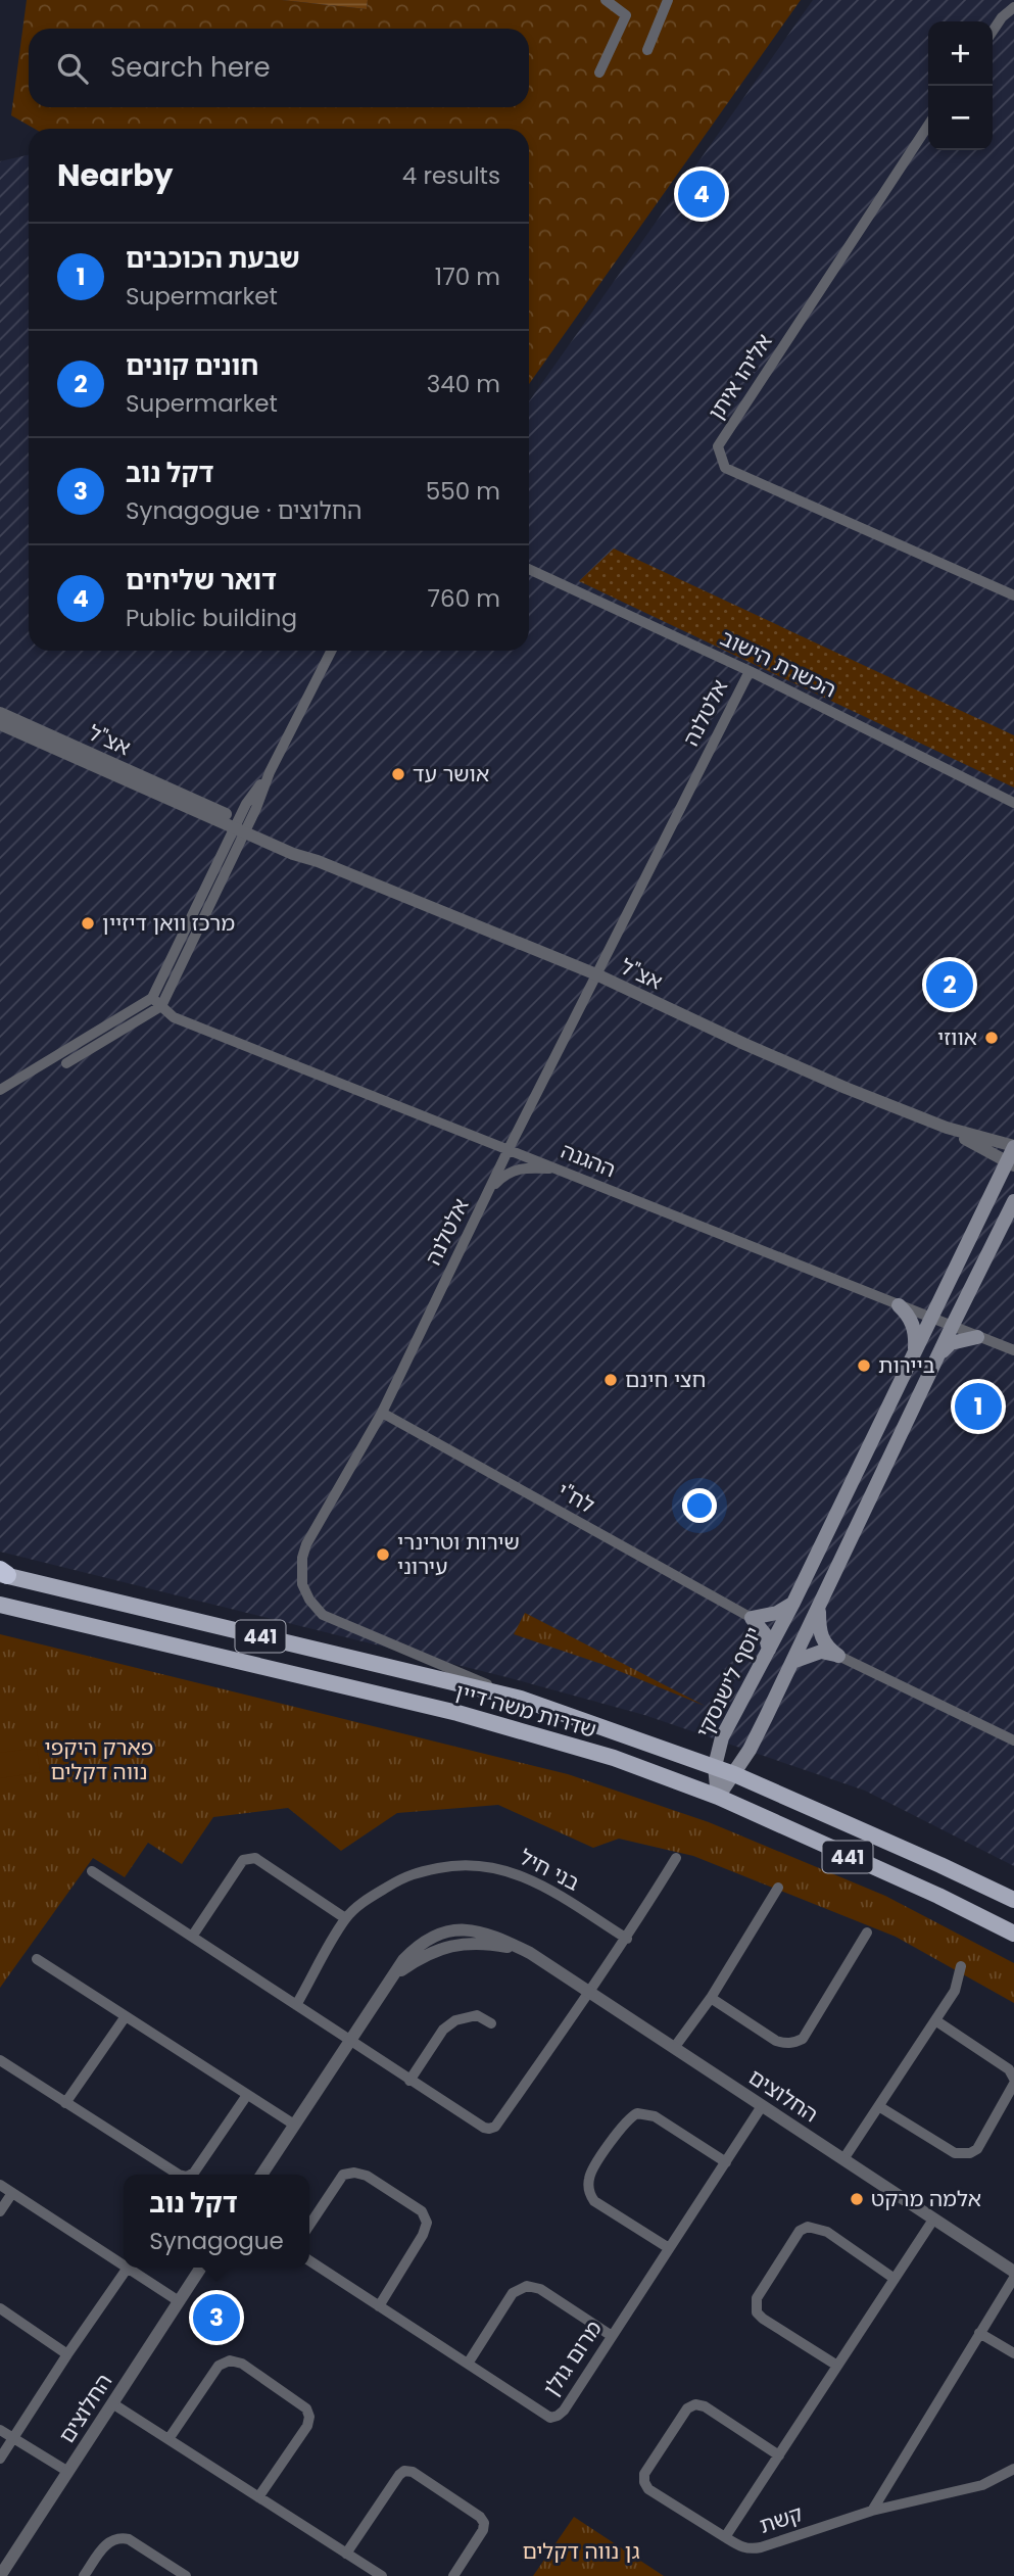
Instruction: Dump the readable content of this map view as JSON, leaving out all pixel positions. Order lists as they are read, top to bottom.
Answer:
{
  "streets": {
    "main road": ["441", "יוסף לישנסקי", "שדרות משה דיין"],
    "street": [
      "אליהו איתן",
      "הכשרת הישוב",
      "אלטלנה",
      "אצ\"ל",
      "ההגנה",
      "לח\"י",
      "בני חיל",
      "החלוצים",
      "מרום גולן",
      "קשת"
    ]
  },
  "crossings": [
    ["הכשרת הישוב", "אלטלנה"],
    ["אלטלנה", "אצ\"ל"],
    ["אלטלנה", "ההגנה"],
    ["אלטלנה", "לח\"י"],
    ["אלטלנה", "שדרות משה דיין"],
    ["אצ\"ל", "יוסף לישנסקי"],
    ["ההגנה", "יוסף לישנסקי"],
    ["יוסף לישנסקי", "שדרות משה דיין"],
    ["החלוצים", "מרום גולן"],
    ["החלוצים", "קשת"]
  ],
  "parks": ["פארק היקפי נווה דקלים", "גן נווה דקלים"],
  "places": [
    "אושר עד",
    "מרכז וואן דיזיין",
    "אווזי",
    "ביירות",
    "חצי חינם",
    "שירות וטרינרי עירוני",
    "אלמה מרקט"
  ],
  "page": {
    "map_buttons": ["+", "−"],
    "search": "Search here",
    "heading": ["Nearby", "4 results"],
    "pins": [
      "4",
      "2",
      "1",
      "3"
    ],
    "list": [
      {
        "mark": "1",
        "name": "שבעת הכוכבים",
        "note": "Supermarket",
        "value": "170 m"
      },
      {
        "mark": "2",
        "name": "חונים קונים",
        "note": "Supermarket",
        "value": "340 m"
      },
      {
        "mark": "3",
        "name": "דקל נוב",
        "note": "Synagogue · החלוצים",
        "value": "550 m"
      },
      {
        "mark": "4",
        "name": "דואר שליחים",
        "note": "Public building",
        "value": "760 m"
      }
    ],
    "popup": ["דקל נוב", "Synagogue"]
  }
}
